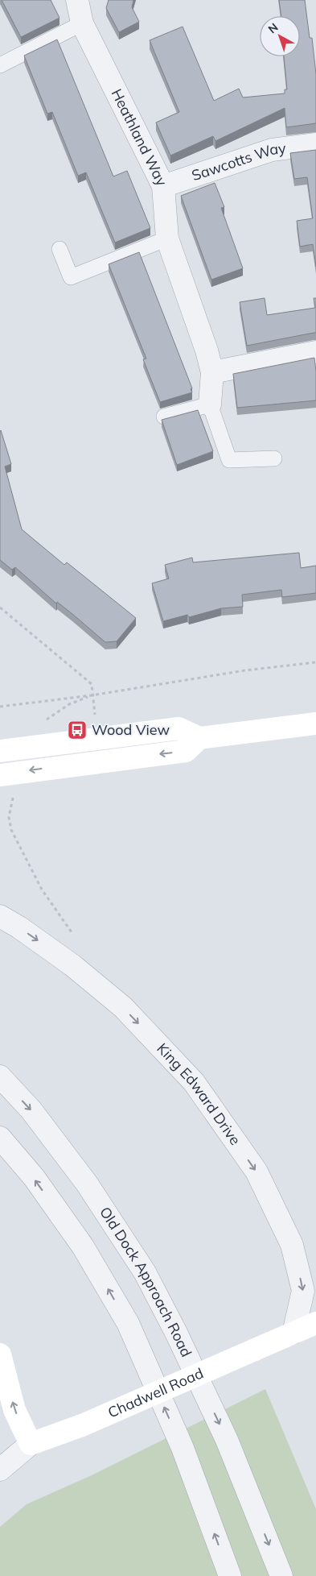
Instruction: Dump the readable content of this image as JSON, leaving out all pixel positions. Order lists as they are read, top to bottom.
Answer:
{
  "streets": {
    "main road": ["Chadwell Road"],
    "street": [
      "Heathland Way",
      "Sawcotts Way",
      "King Edward Drive",
      "Old Dock Approach Road"
    ]
  },
  "crossings": [
    ["Heathland Way", "Sawcotts Way"],
    ["King Edward Drive", "Chadwell Road"]
  ],
  "places": {
    "bus stop": ["Wood View"]
  },
  "north": "top left"
}
